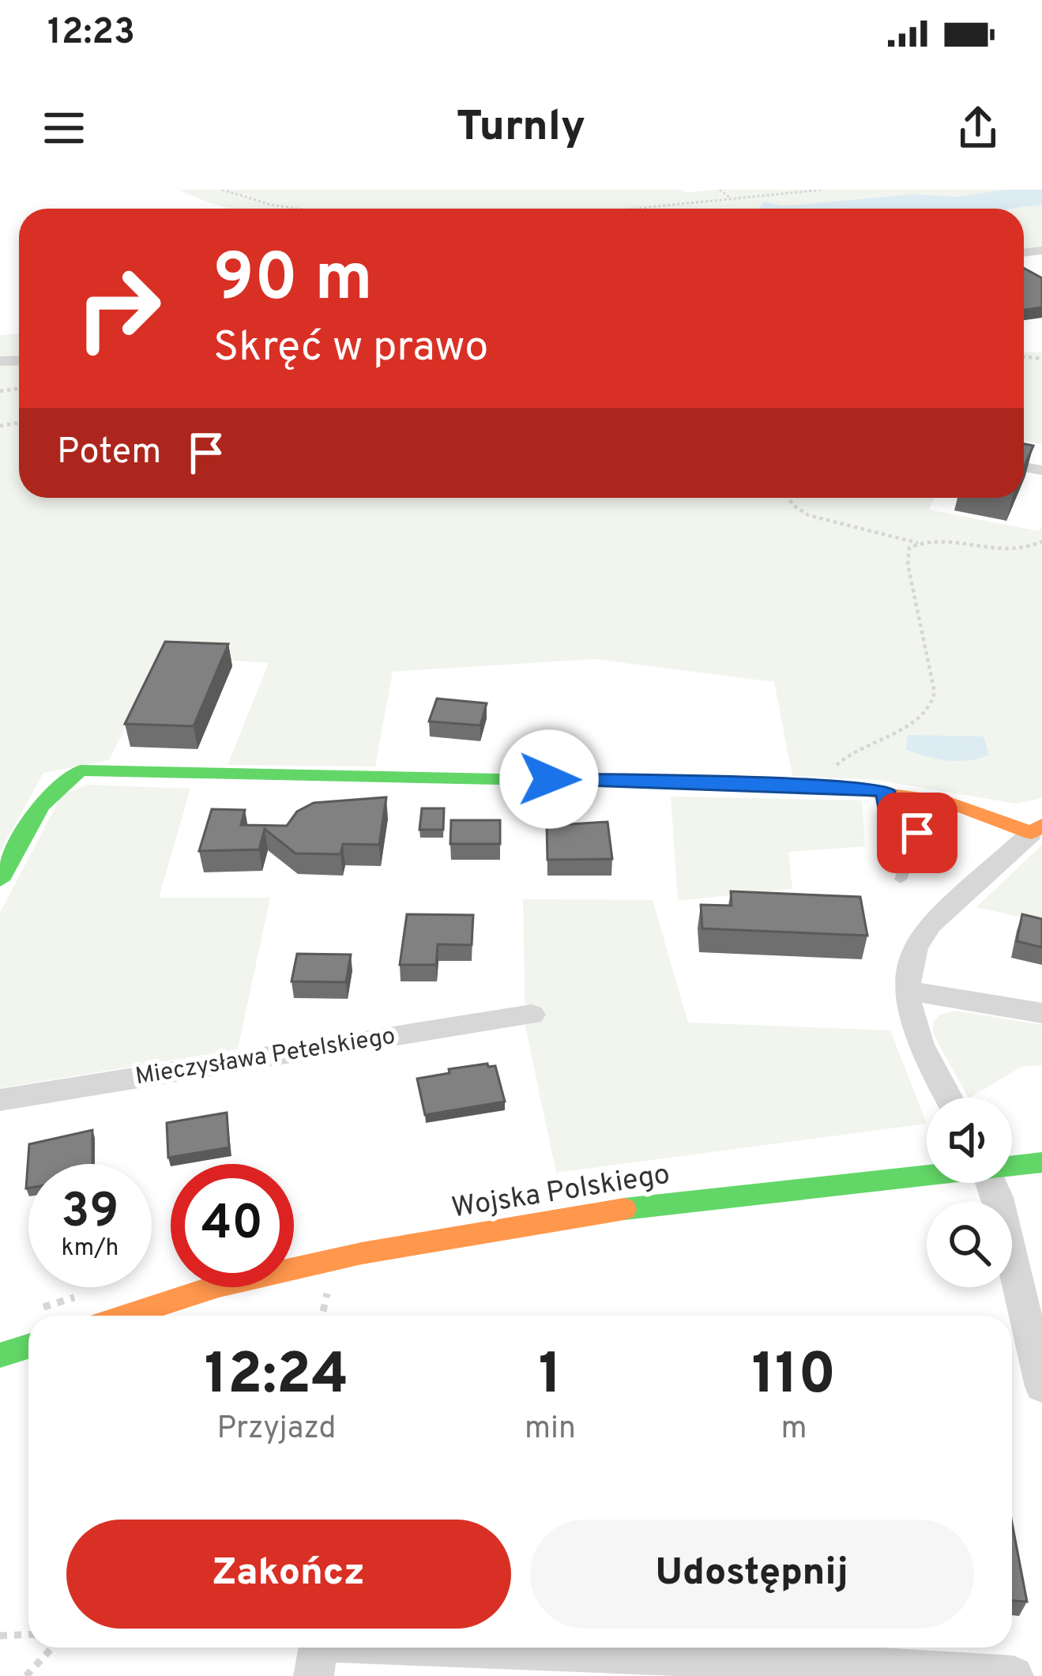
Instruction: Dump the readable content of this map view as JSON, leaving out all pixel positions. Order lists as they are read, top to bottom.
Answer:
{
  "streets": {
    "street": ["Mieczysława Petelskiego", "Wojska Polskiego"]
  },
  "page": {
    "status": "12:23",
    "header": "Turnly",
    "turn": ["90 m", "Skręć w prawo"],
    "then": "Potem",
    "speed": "39 km/h",
    "limit": "40",
    "eta": [
      "12:24",
      "Przyjazd",
      "1",
      "min",
      "110",
      "m"
    ],
    "buttons": ["Zakończ", "Udostępnij"]
  }
}
